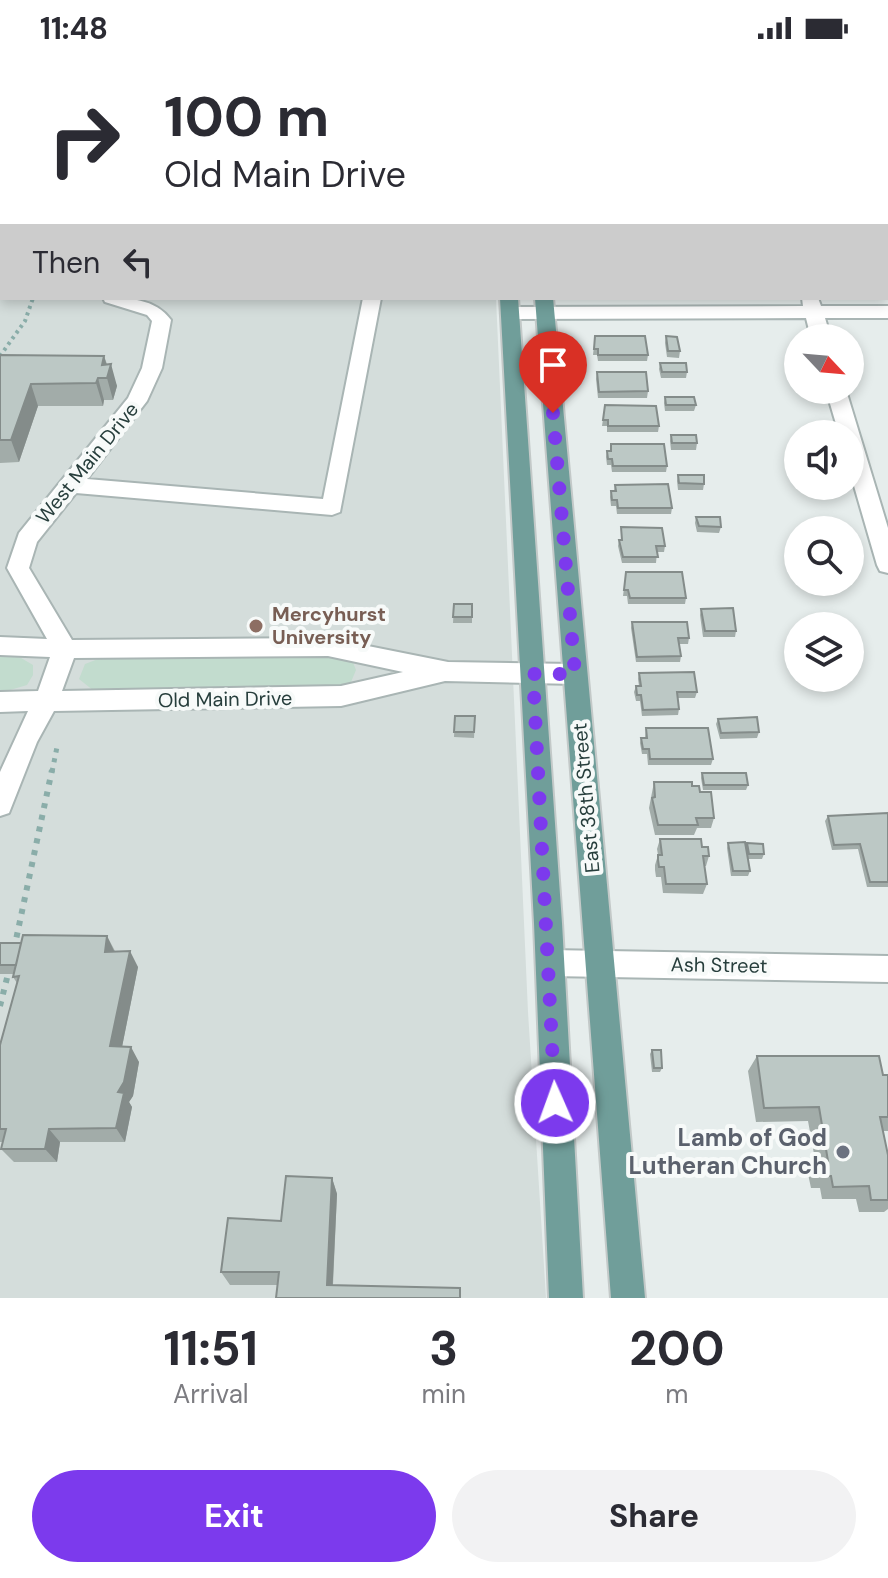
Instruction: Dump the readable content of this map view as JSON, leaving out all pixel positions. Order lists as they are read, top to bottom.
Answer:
{
  "streets": {
    "main road": ["East 38th Street"],
    "street": ["West Main Drive", "Old Main Drive", "Ash Street"]
  },
  "crossings": [
    ["West Main Drive", "Old Main Drive"],
    ["Old Main Drive", "East 38th Street"],
    ["East 38th Street", "Ash Street"]
  ],
  "places": ["Mercyhurst University", "Lamb of God Lutheran Church"],
  "north": "bottom right",
  "page": {
    "status": "11:48",
    "turn": ["100 m", "Old Main Drive"],
    "then": "Then",
    "eta": [
      "11:51",
      "Arrival",
      "3",
      "min",
      "200",
      "m"
    ],
    "buttons": ["Exit", "Share"]
  }
}
